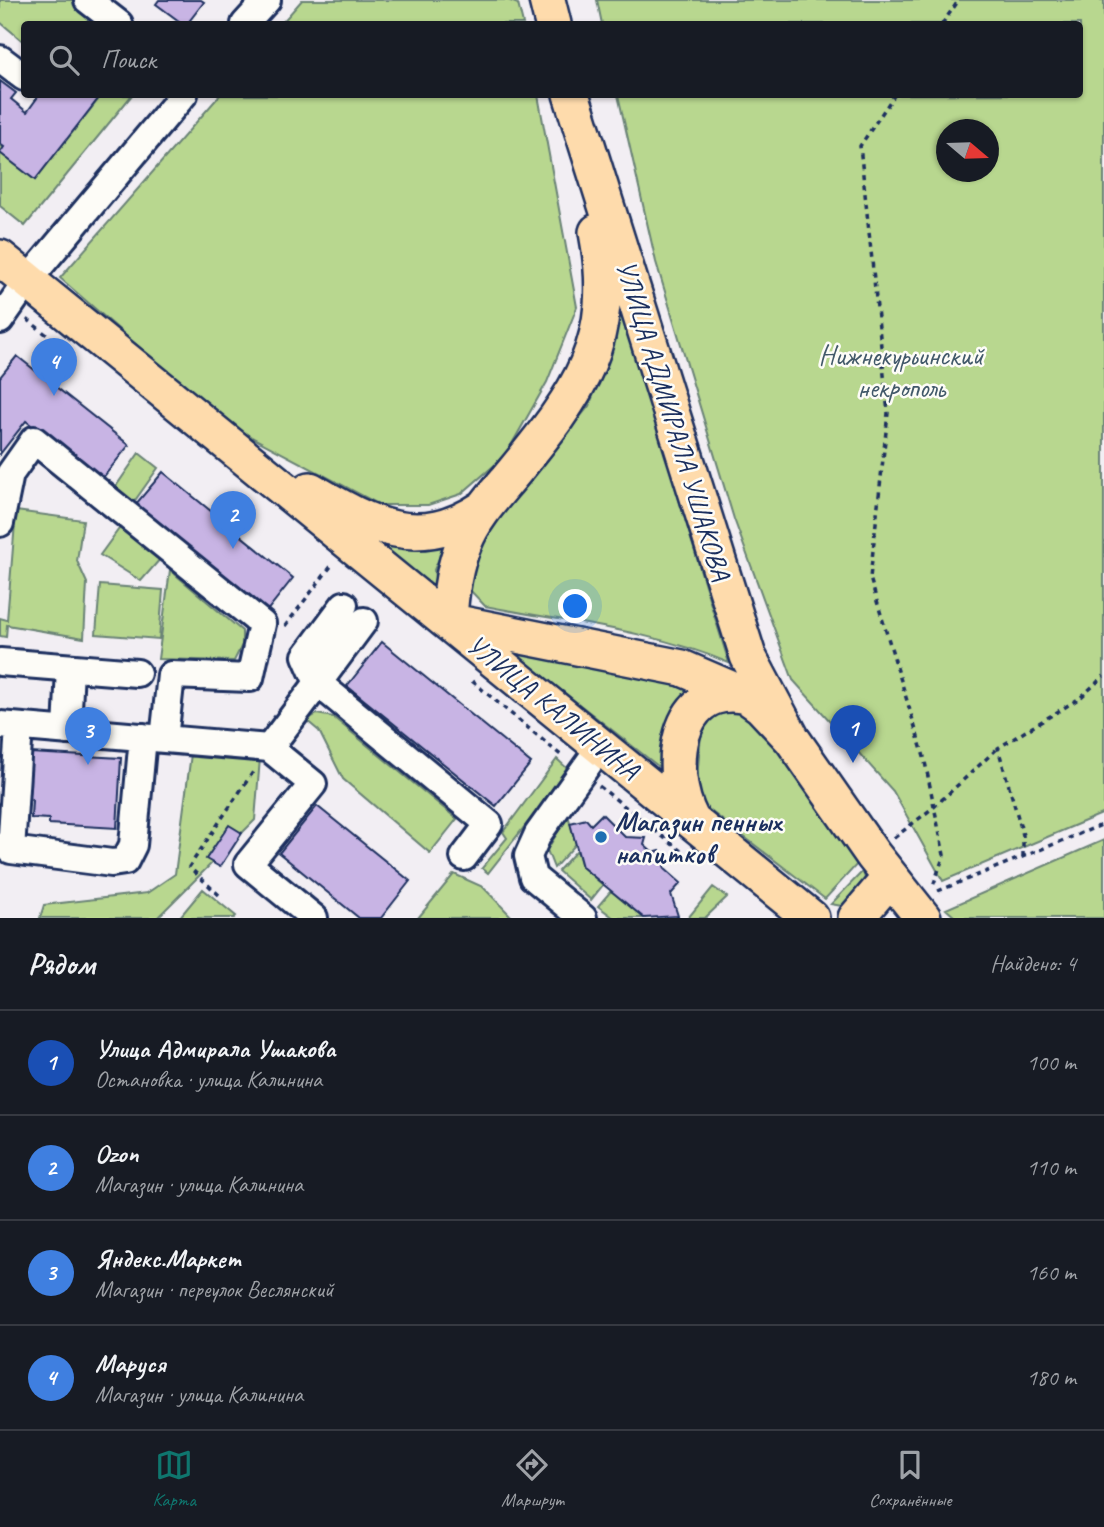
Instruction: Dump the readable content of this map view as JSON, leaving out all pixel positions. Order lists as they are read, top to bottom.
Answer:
{
  "streets": {
    "main road": ["УЛИЦА АДМИРАЛА УШАКОВА", "УЛИЦА КАЛИНИНА"]
  },
  "crossings": [
    ["УЛИЦА АДМИРАЛА УШАКОВА", "УЛИЦА КАЛИНИНА"]
  ],
  "parks": ["Нижнекурьинский некрополь"],
  "places": ["Магазин пенных напитков"],
  "north": "right",
  "page": {
    "search": "Поиск",
    "pins": [
      "4",
      "2",
      "1",
      "3"
    ],
    "heading": ["Рядом", "Найдено: 4"],
    "list": [
      {
        "mark": "1",
        "name": "Улица Адмирала Ушакова",
        "note": "Остановка · улица Калинина",
        "value": "100 m"
      },
      {
        "mark": "2",
        "name": "Ozon",
        "note": "Магазин · улица Калинина",
        "value": "110 m"
      },
      {
        "mark": "3",
        "name": "Яндекс.Маркет",
        "note": "Магазин · переулок Веслянский",
        "value": "160 m"
      },
      {
        "mark": "4",
        "name": "Маруся",
        "note": "Магазин · улица Калинина",
        "value": "180 m"
      }
    ],
    "nav": ["Карта", "Маршрут", "Сохранённые"]
  }
}
